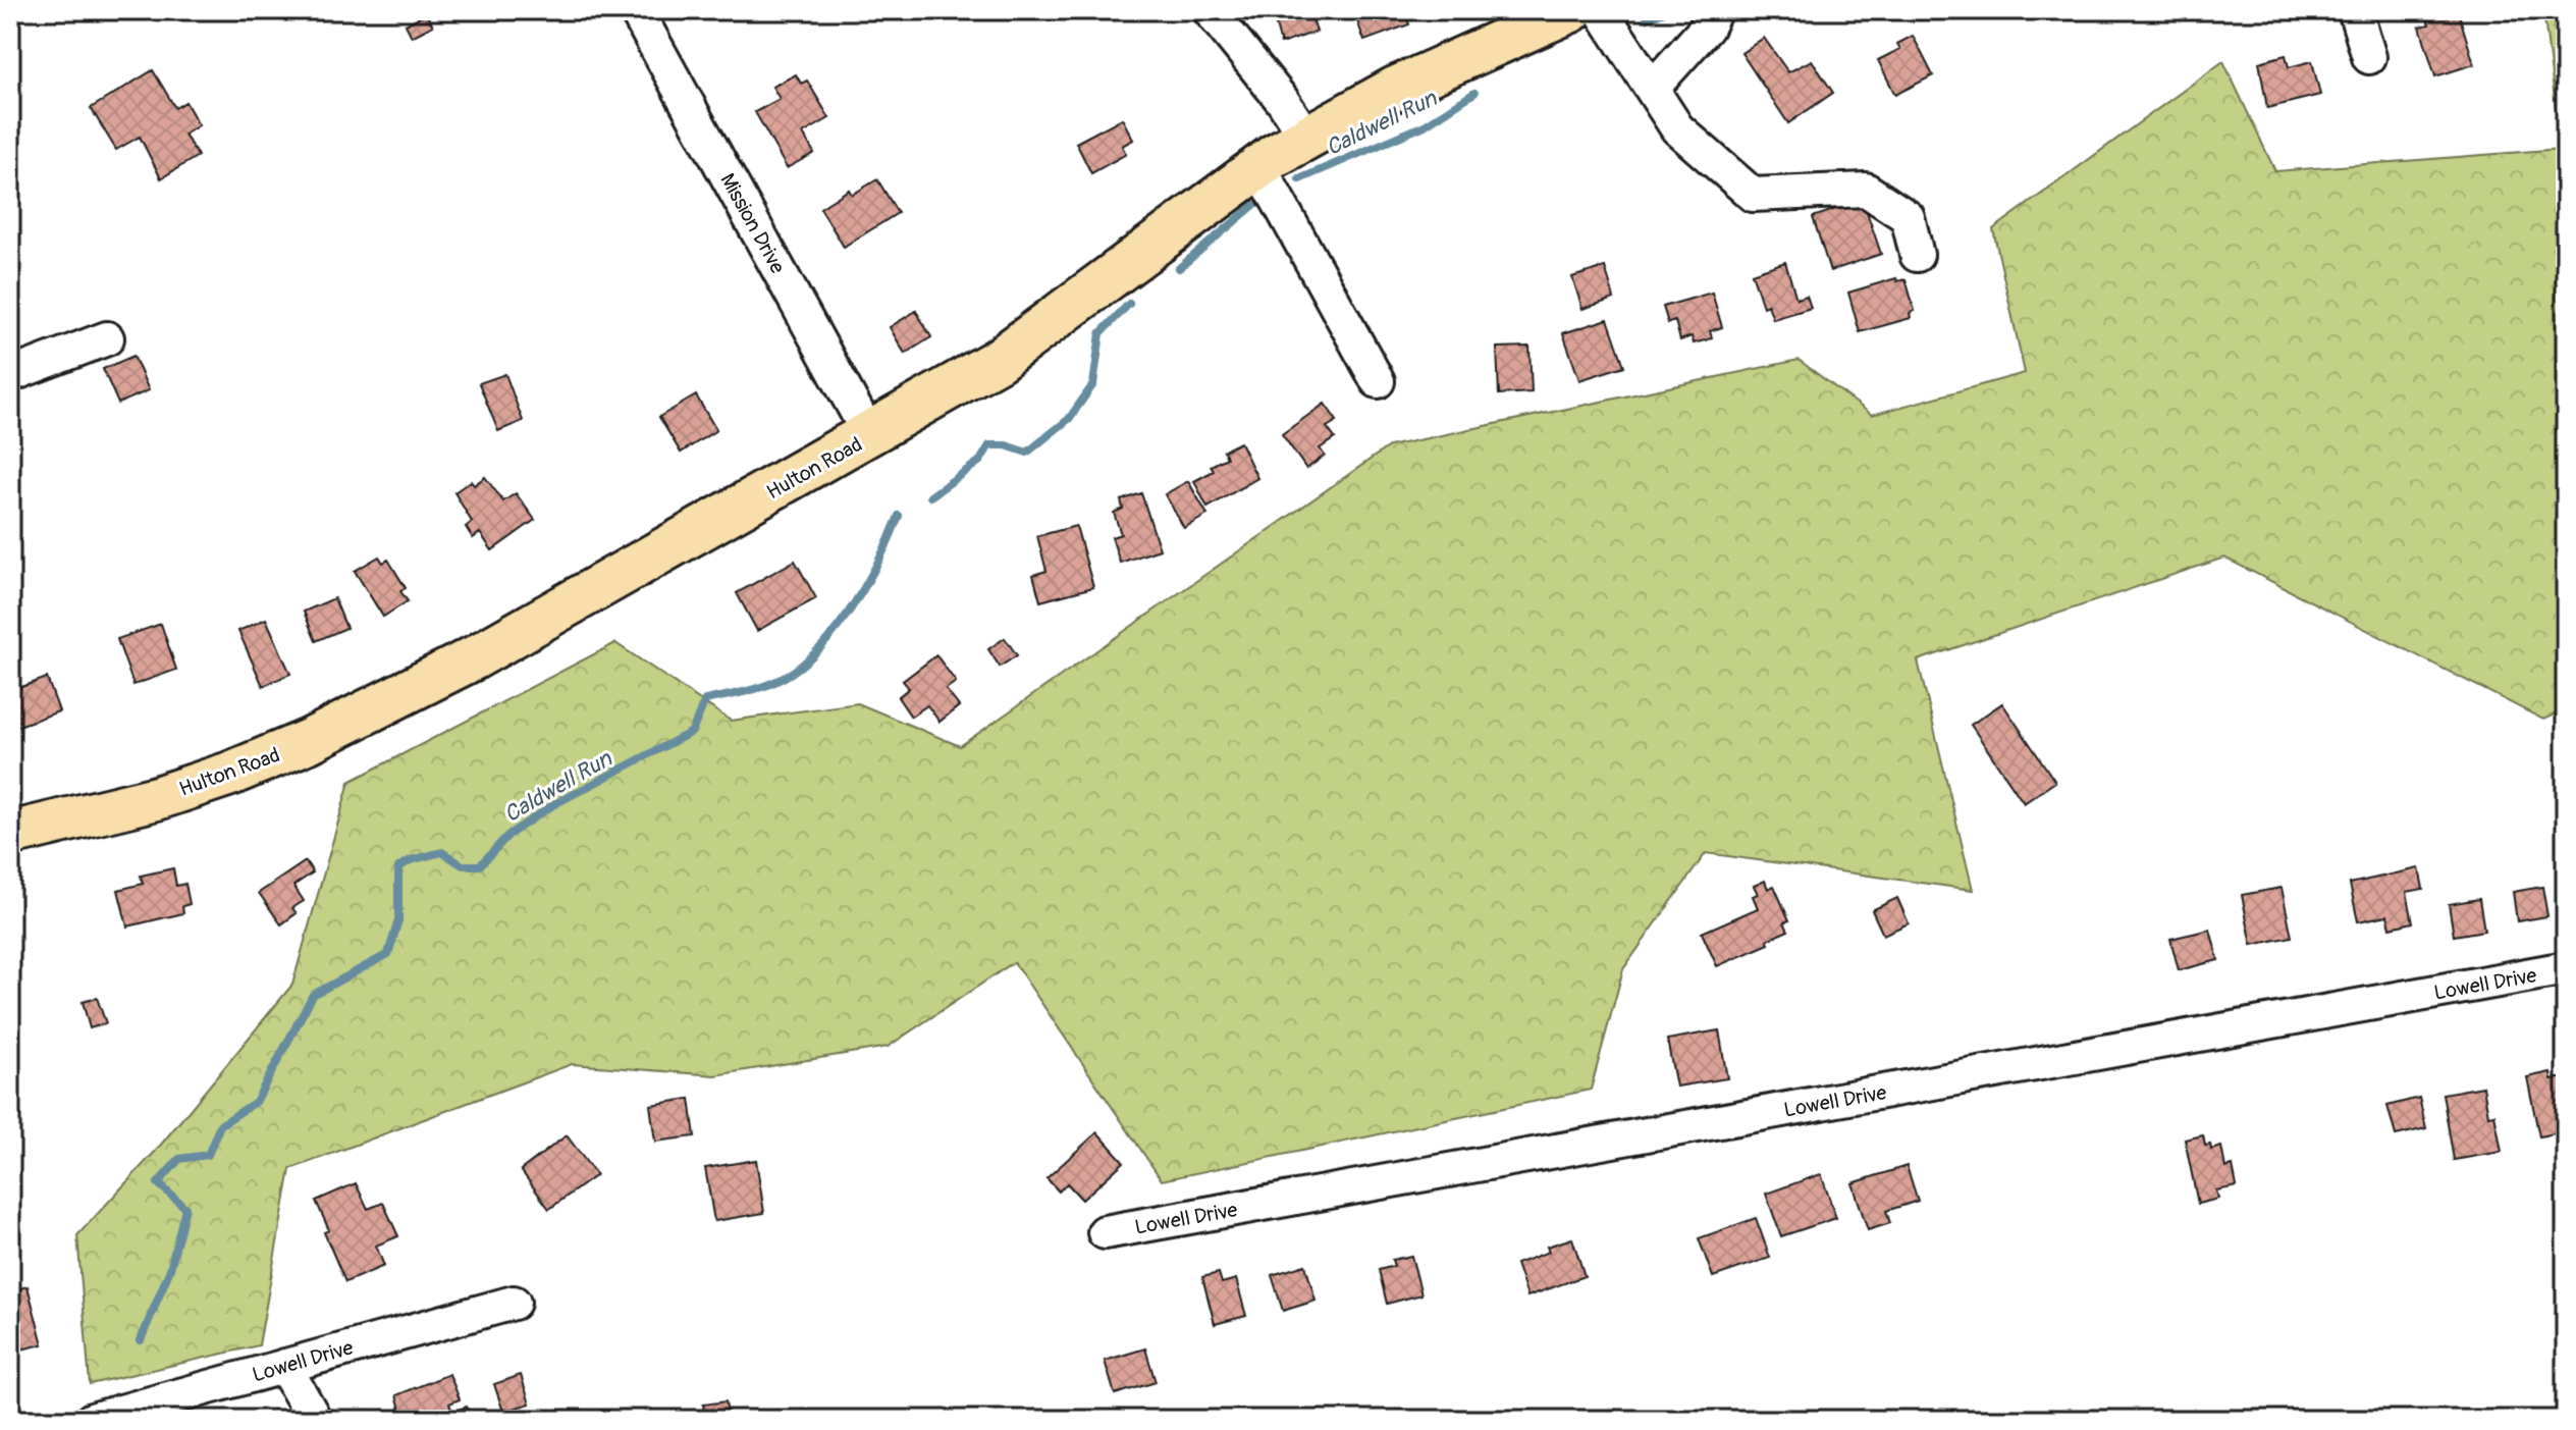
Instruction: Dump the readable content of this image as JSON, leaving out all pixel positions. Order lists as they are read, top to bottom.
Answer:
{
  "streets": {
    "main road": ["Hulton Road"],
    "street": ["Mission Drive", "Lowell Drive"]
  },
  "crossings": [
    ["Mission Drive", "Hulton Road"]
  ],
  "water": ["Caldwell Run"]
}
